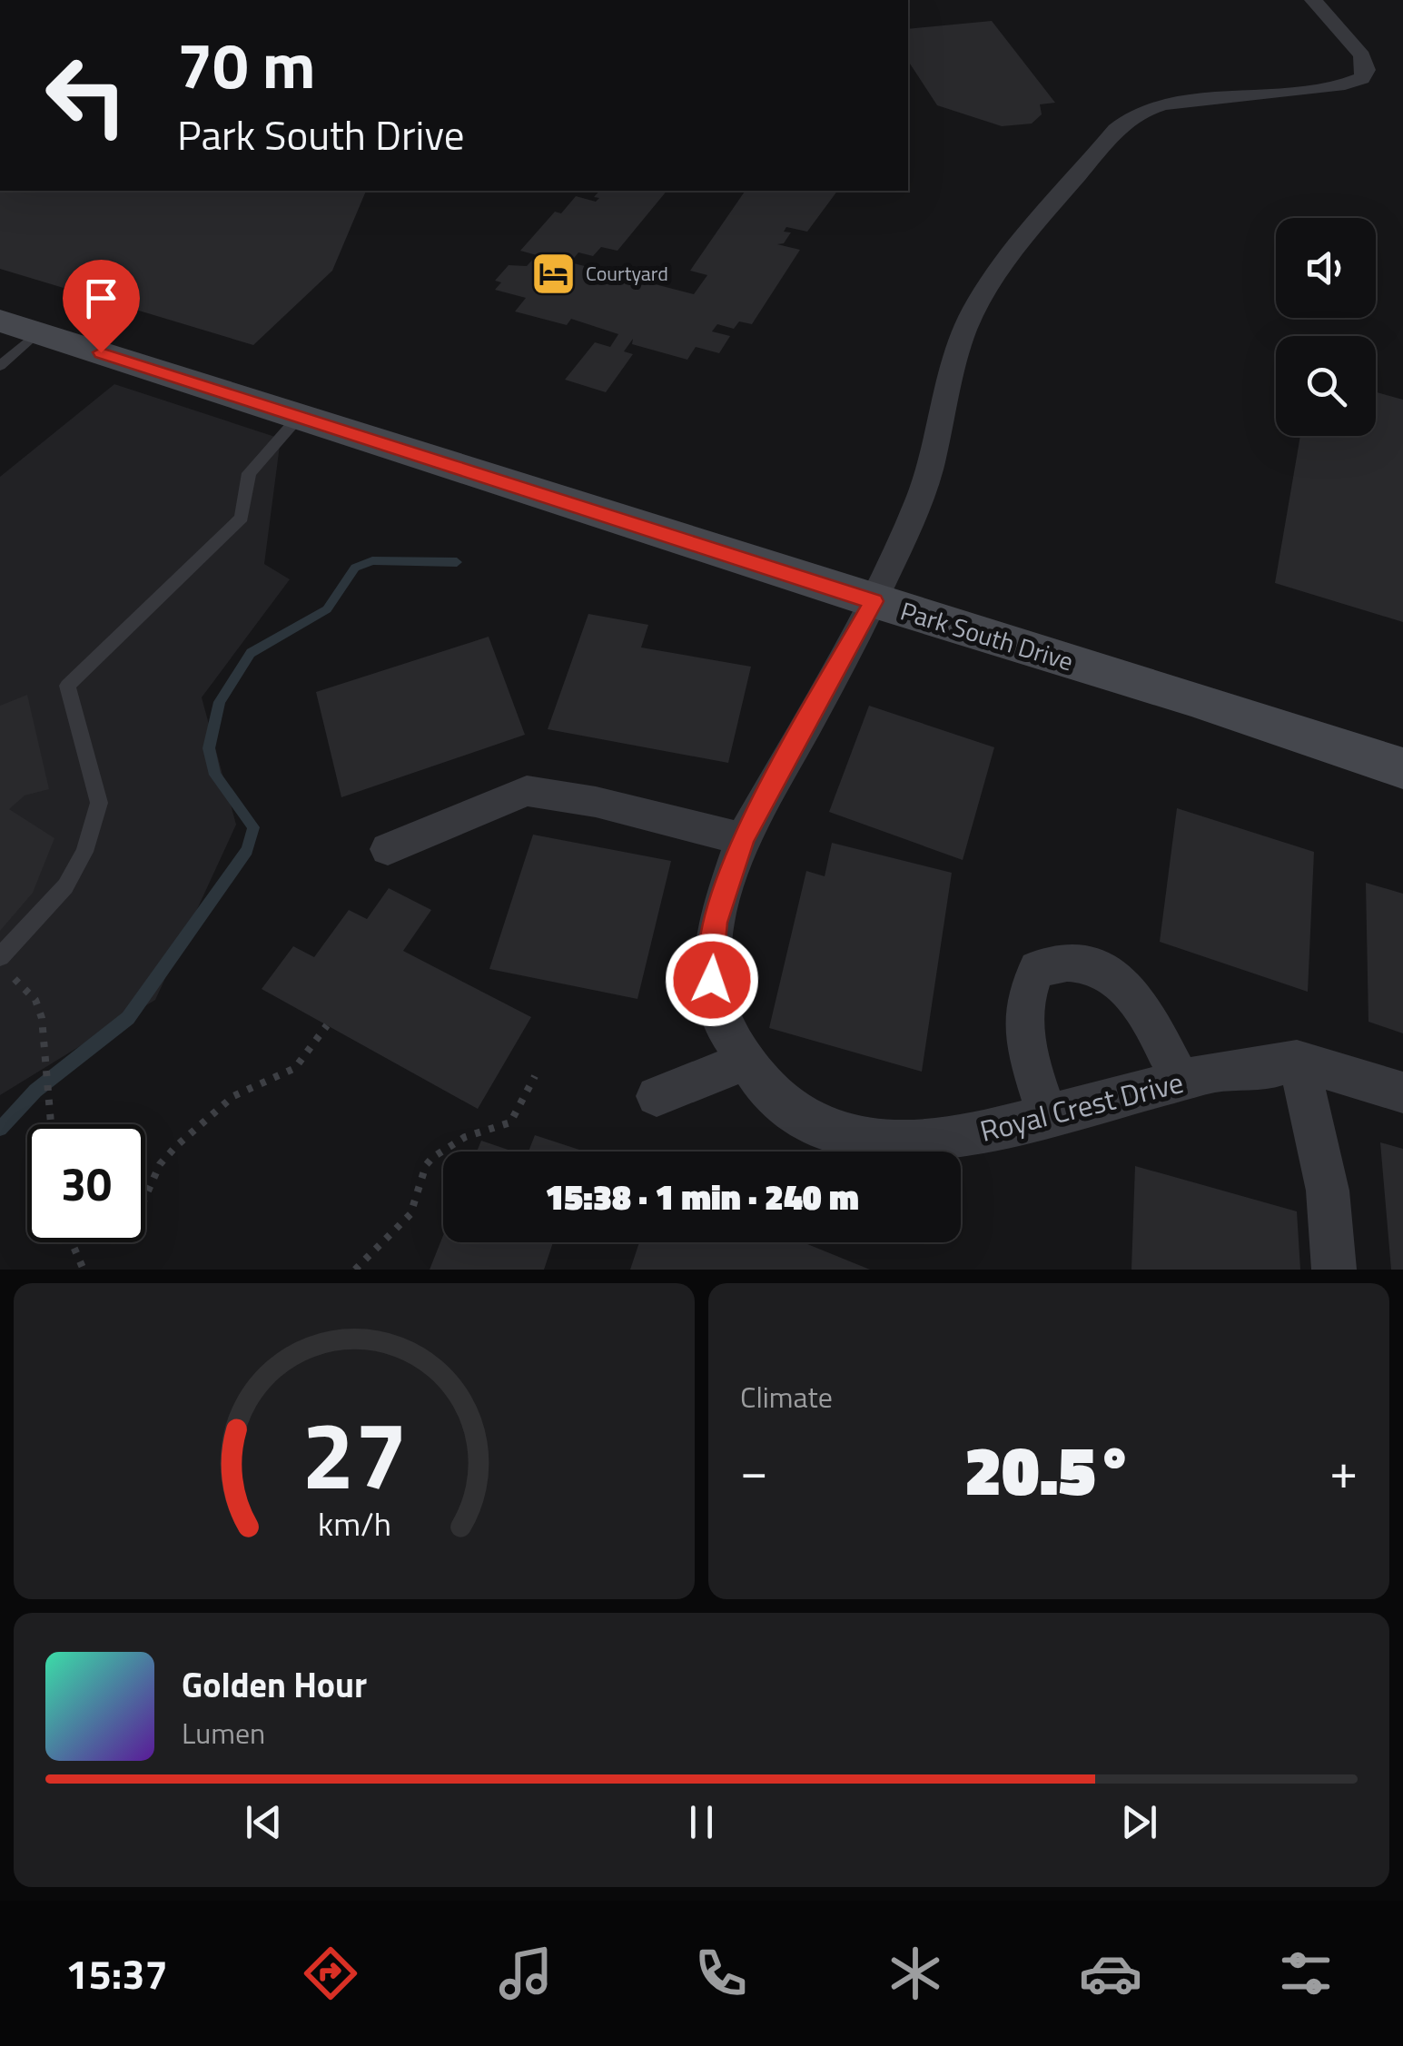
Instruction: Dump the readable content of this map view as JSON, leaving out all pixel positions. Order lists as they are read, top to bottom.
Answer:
{
  "streets": {
    "street": ["Park South Drive", "Royal Crest Drive"]
  },
  "crossings": [
    ["Park South Drive", "Royal Crest Drive"]
  ],
  "places": {
    "hotel": ["Courtyard"]
  },
  "page": {
    "turn": ["70 m", "Park South Drive"],
    "limit": "30",
    "trip": "15:38 · 1 min · 240 m",
    "tile": "Climate",
    "heat": ["−", "20.5°", "+"],
    "song": ["Golden Hour", "Lumen"],
    "tabs": "15:37",
    "gauge": ["27", "km/h"]
  }
}
